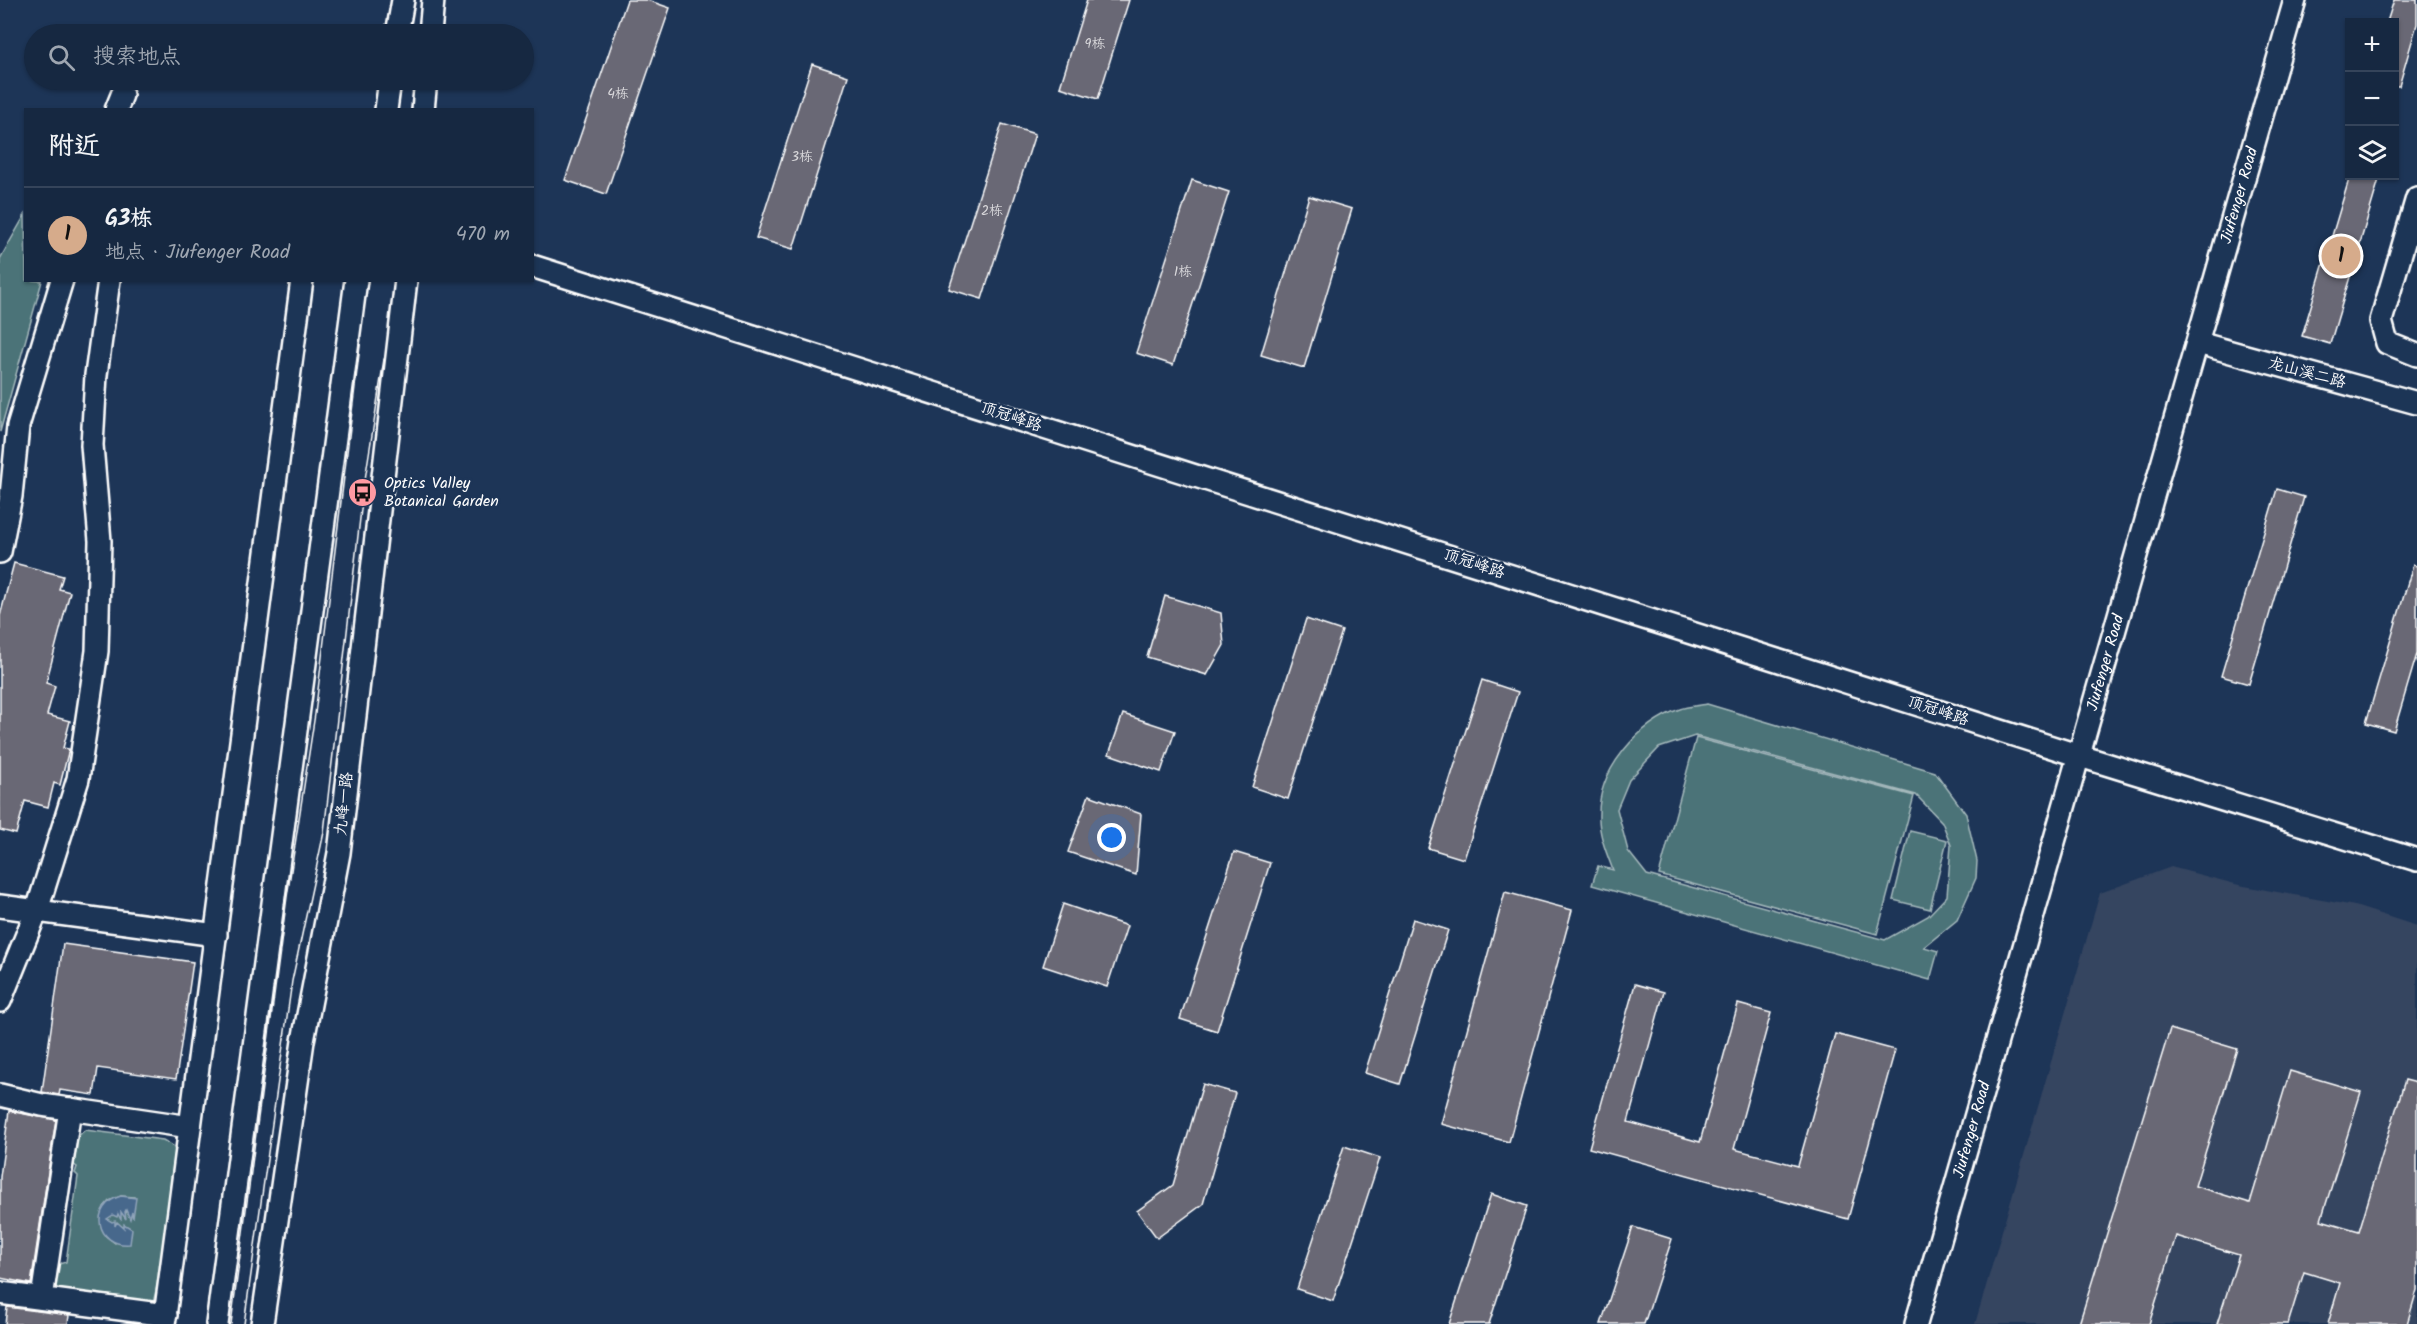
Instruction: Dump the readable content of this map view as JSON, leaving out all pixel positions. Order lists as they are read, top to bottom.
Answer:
{
  "streets": {
    "street": [
      "Jiufenger Road",
      "龙山溪二路",
      "顶冠峰路",
      "九峰一路"
    ]
  },
  "crossings": [
    ["Jiufenger Road", "龙山溪二路"],
    ["Jiufenger Road", "顶冠峰路"]
  ],
  "places": {
    "bus stop": ["Optics Valley Botanical Garden"]
  },
  "house_numbers": [
    "9栋",
    "4栋",
    "3栋",
    "2栋",
    "1栋"
  ],
  "page": {
    "map_buttons": ["+", "−"],
    "search": "搜索地点",
    "heading": "附近",
    "list": [
      {
        "mark": "1",
        "name": "G3栋",
        "note": "地点 · Jiufenger Road",
        "value": "470 m"
      }
    ],
    "pins": "1"
  }
}
